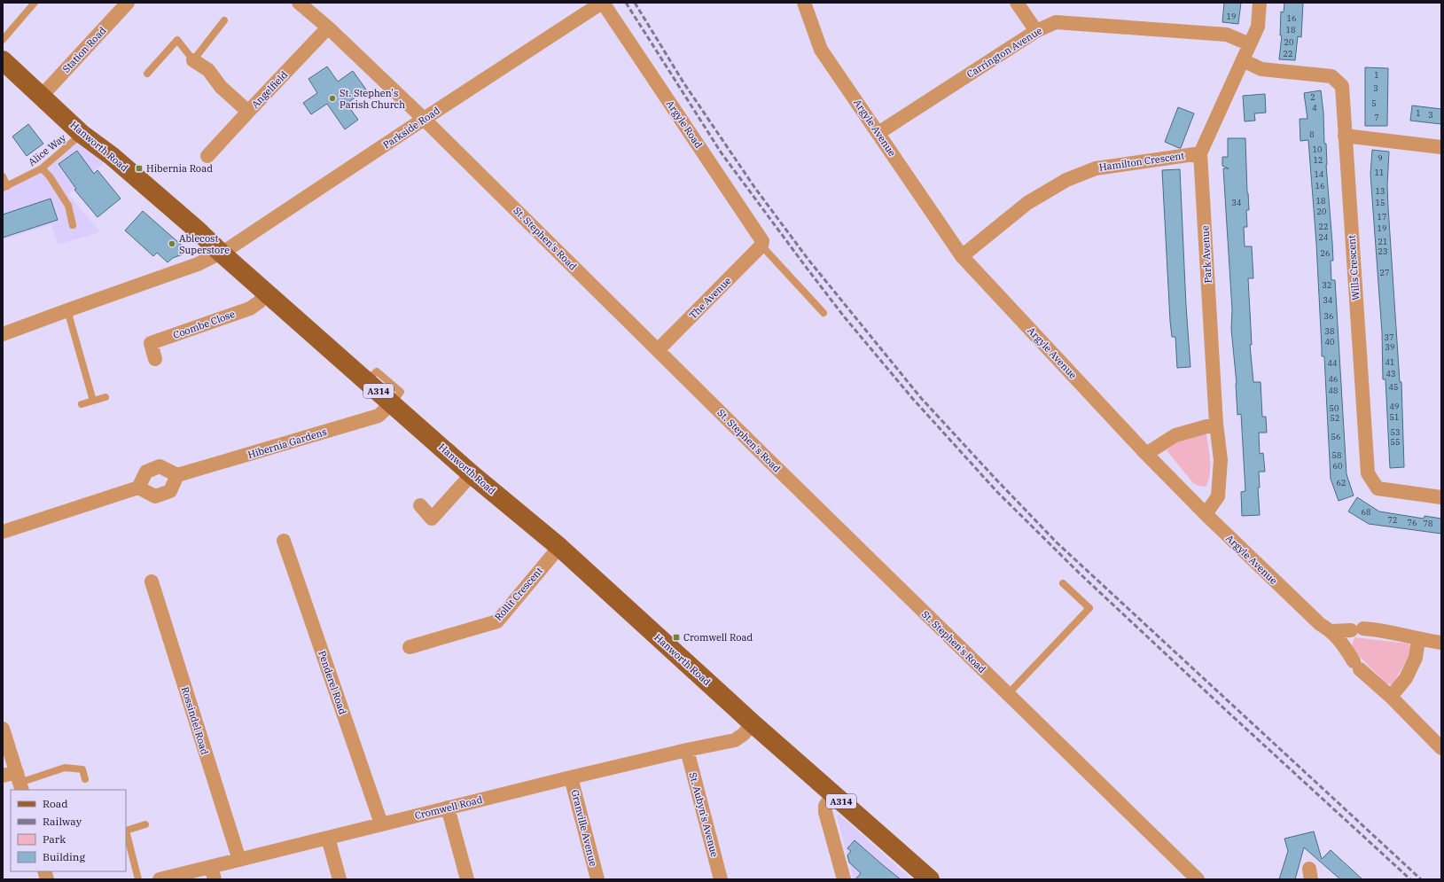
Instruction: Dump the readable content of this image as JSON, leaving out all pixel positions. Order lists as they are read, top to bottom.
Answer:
{
  "streets": {
    "main road": ["Hanworth Road", "A314"],
    "street": [
      "Station Road",
      "Carrington Avenue",
      "Angelfield",
      "Argyle Road",
      "Parkside Road",
      "Argyle Avenue",
      "Hamilton Crescent",
      "St. Stephen's Road",
      "Park Avenue",
      "Wills Crescent",
      "The Avenue",
      "Coombe Close",
      "Hibernia Gardens",
      "Rollit Crescent",
      "Penderel Road",
      "Rossindel Road",
      "Cromwell Road",
      "St. Aubyn's Avenue",
      "Granville Avenue"
    ],
    "lane": ["Alice Way"]
  },
  "crossings": [
    ["Station Road", "Hanworth Road"],
    ["Carrington Avenue", "Argyle Avenue"],
    ["Carrington Avenue", "Park Avenue"],
    ["Angelfield", "St. Stephen's Road"],
    ["Argyle Road", "Parkside Road"],
    ["Argyle Road", "The Avenue"],
    ["Parkside Road", "Hanworth Road"],
    ["Parkside Road", "St. Stephen's Road"],
    ["Argyle Avenue", "Hamilton Crescent"],
    ["Argyle Avenue", "Park Avenue"],
    ["Hanworth Road", "Alice Way"],
    ["Hanworth Road", "Coombe Close"],
    ["Hanworth Road", "Hibernia Gardens"],
    ["Hanworth Road", "Rollit Crescent"],
    ["Hanworth Road", "Cromwell Road"],
    ["Hamilton Crescent", "Park Avenue"],
    ["St. Stephen's Road", "The Avenue"],
    ["Park Avenue", "Wills Crescent"],
    ["Penderel Road", "Cromwell Road"],
    ["Rossindel Road", "Cromwell Road"],
    ["Cromwell Road", "St. Aubyn's Avenue"],
    ["Cromwell Road", "Granville Avenue"]
  ],
  "places": {
    "other": ["St. Stephen's Parish Church", "Ablecost Superstore"],
    "transit": ["Hibernia Road", "Cromwell Road"]
  },
  "house_numbers": [
    "19",
    "16",
    "18",
    "20",
    "22",
    "1",
    "3",
    "2",
    "5",
    "4",
    "1",
    "3",
    "7",
    "8",
    "10",
    "9",
    "12",
    "11",
    "14",
    "16",
    "13",
    "18",
    "34",
    "15",
    "20",
    "17",
    "22",
    "19",
    "24",
    "21",
    "23",
    "26",
    "27",
    "32",
    "34",
    "36",
    "38",
    "37",
    "40",
    "39",
    "41",
    "44",
    "43",
    "46",
    "45",
    "48",
    "49",
    "50",
    "51",
    "52",
    "53",
    "56",
    "55",
    "58",
    "60",
    "62",
    "68",
    "72",
    "76",
    "78"
  ],
  "legend": [
    "Road",
    "Railway",
    "Park",
    "Building"
  ]
}
